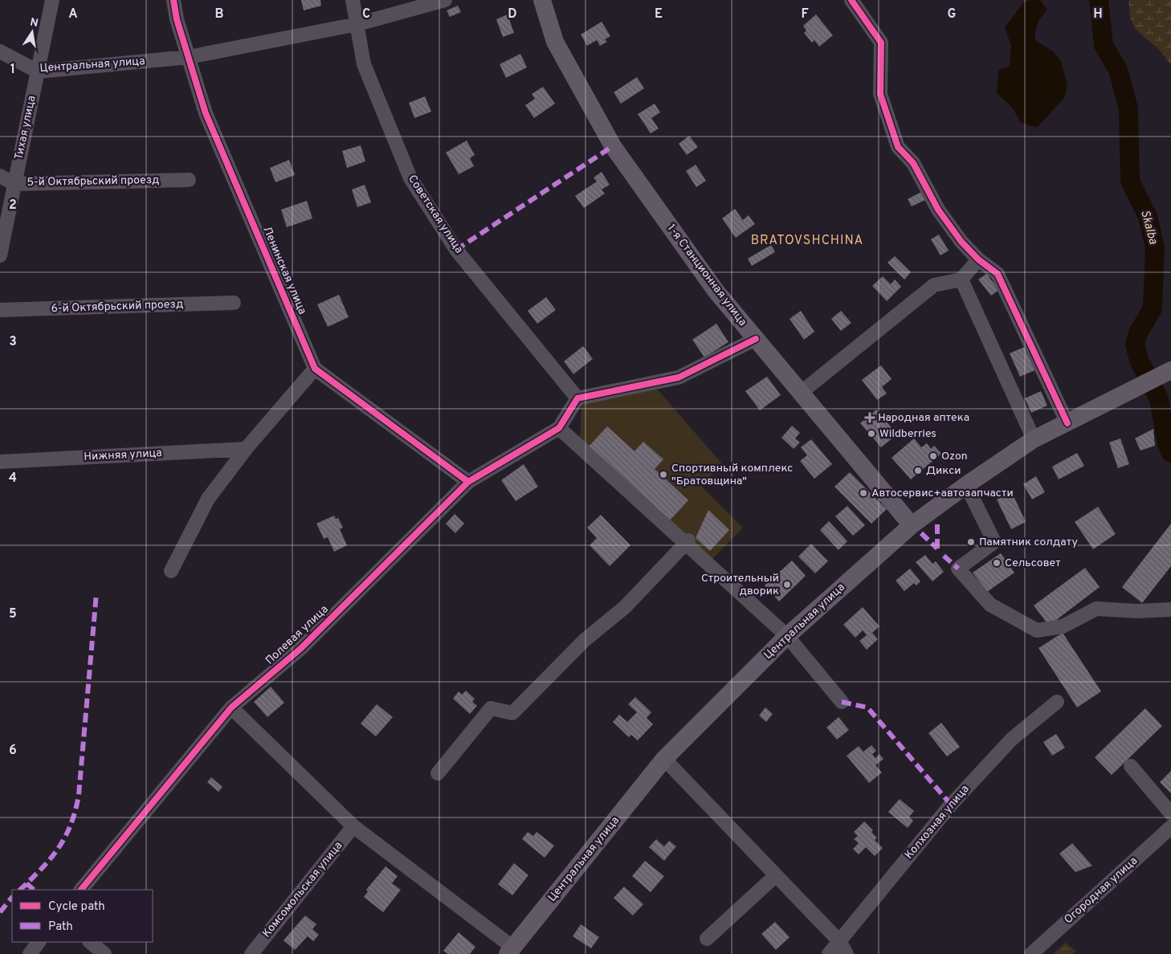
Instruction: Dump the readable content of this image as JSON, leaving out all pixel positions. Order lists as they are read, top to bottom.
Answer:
{
  "streets": {
    "main road": ["Центральная улица", "1-я Станционная улица"],
    "street": [
      "Тихая улица",
      "5-й Октябрьский проезд",
      "Советская улица",
      "Ленинская улица",
      "6-й Октябрьский проезд",
      "Нижняя улица",
      "Полевая улица",
      "Колхозная улица",
      "Комсомольская улица",
      "Огородная улица"
    ]
  },
  "crossings": [
    ["Центральная улица", "Тихая улица"],
    ["Центральная улица", "Советская улица"],
    ["Центральная улица", "Ленинская улица"],
    ["Центральная улица", "1-я Станционная улица"],
    ["Тихая улица", "5-й Октябрьский проезд"]
  ],
  "districts": ["BRATOVSHCHINA"],
  "water": ["Skalba"],
  "places": {
    "health": ["Народная аптека"],
    "other": [
      "Wildberries",
      "Ozon",
      "Дикси",
      "Спортивный комплекс \"Братовщина\"",
      "Автосервис+автозапчасти",
      "Памятник солдату",
      "Сельсовет",
      "Строительный дворик"
    ]
  },
  "legend": ["Cycle path", "Path"],
  "north": "top",
  "grid": {
    "columns": [
      "A",
      "B",
      "C",
      "D",
      "E",
      "F",
      "G",
      "H"
    ],
    "rows": [
      "1",
      "2",
      "3",
      "4",
      "5",
      "6"
    ]
  }
}
